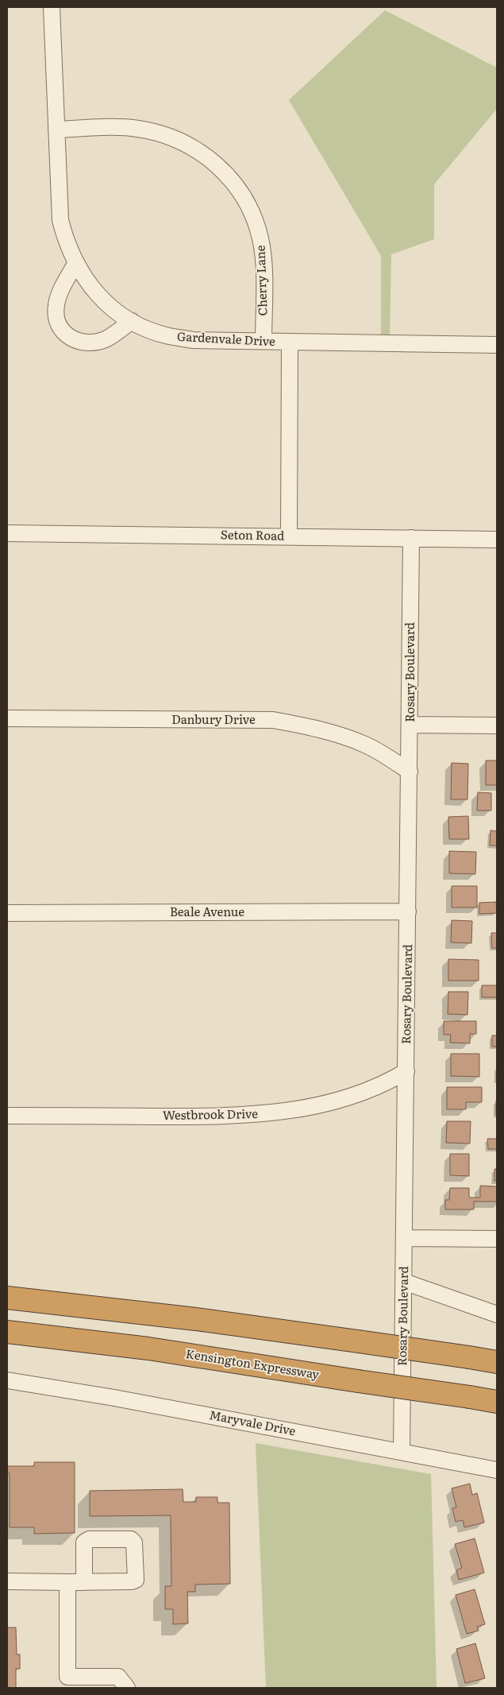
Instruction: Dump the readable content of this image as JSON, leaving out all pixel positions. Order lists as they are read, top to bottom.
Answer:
{
  "streets": {
    "highway": ["Kensington Expressway"],
    "street": [
      "Cherry Lane",
      "Gardenvale Drive",
      "Seton Road",
      "Rosary Boulevard",
      "Danbury Drive",
      "Beale Avenue",
      "Westbrook Drive",
      "Maryvale Drive"
    ]
  },
  "crossings": [
    ["Cherry Lane", "Gardenvale Drive"],
    ["Seton Road", "Rosary Boulevard"],
    ["Rosary Boulevard", "Danbury Drive"],
    ["Rosary Boulevard", "Beale Avenue"],
    ["Rosary Boulevard", "Westbrook Drive"],
    ["Rosary Boulevard", "Maryvale Drive"]
  ]
}
